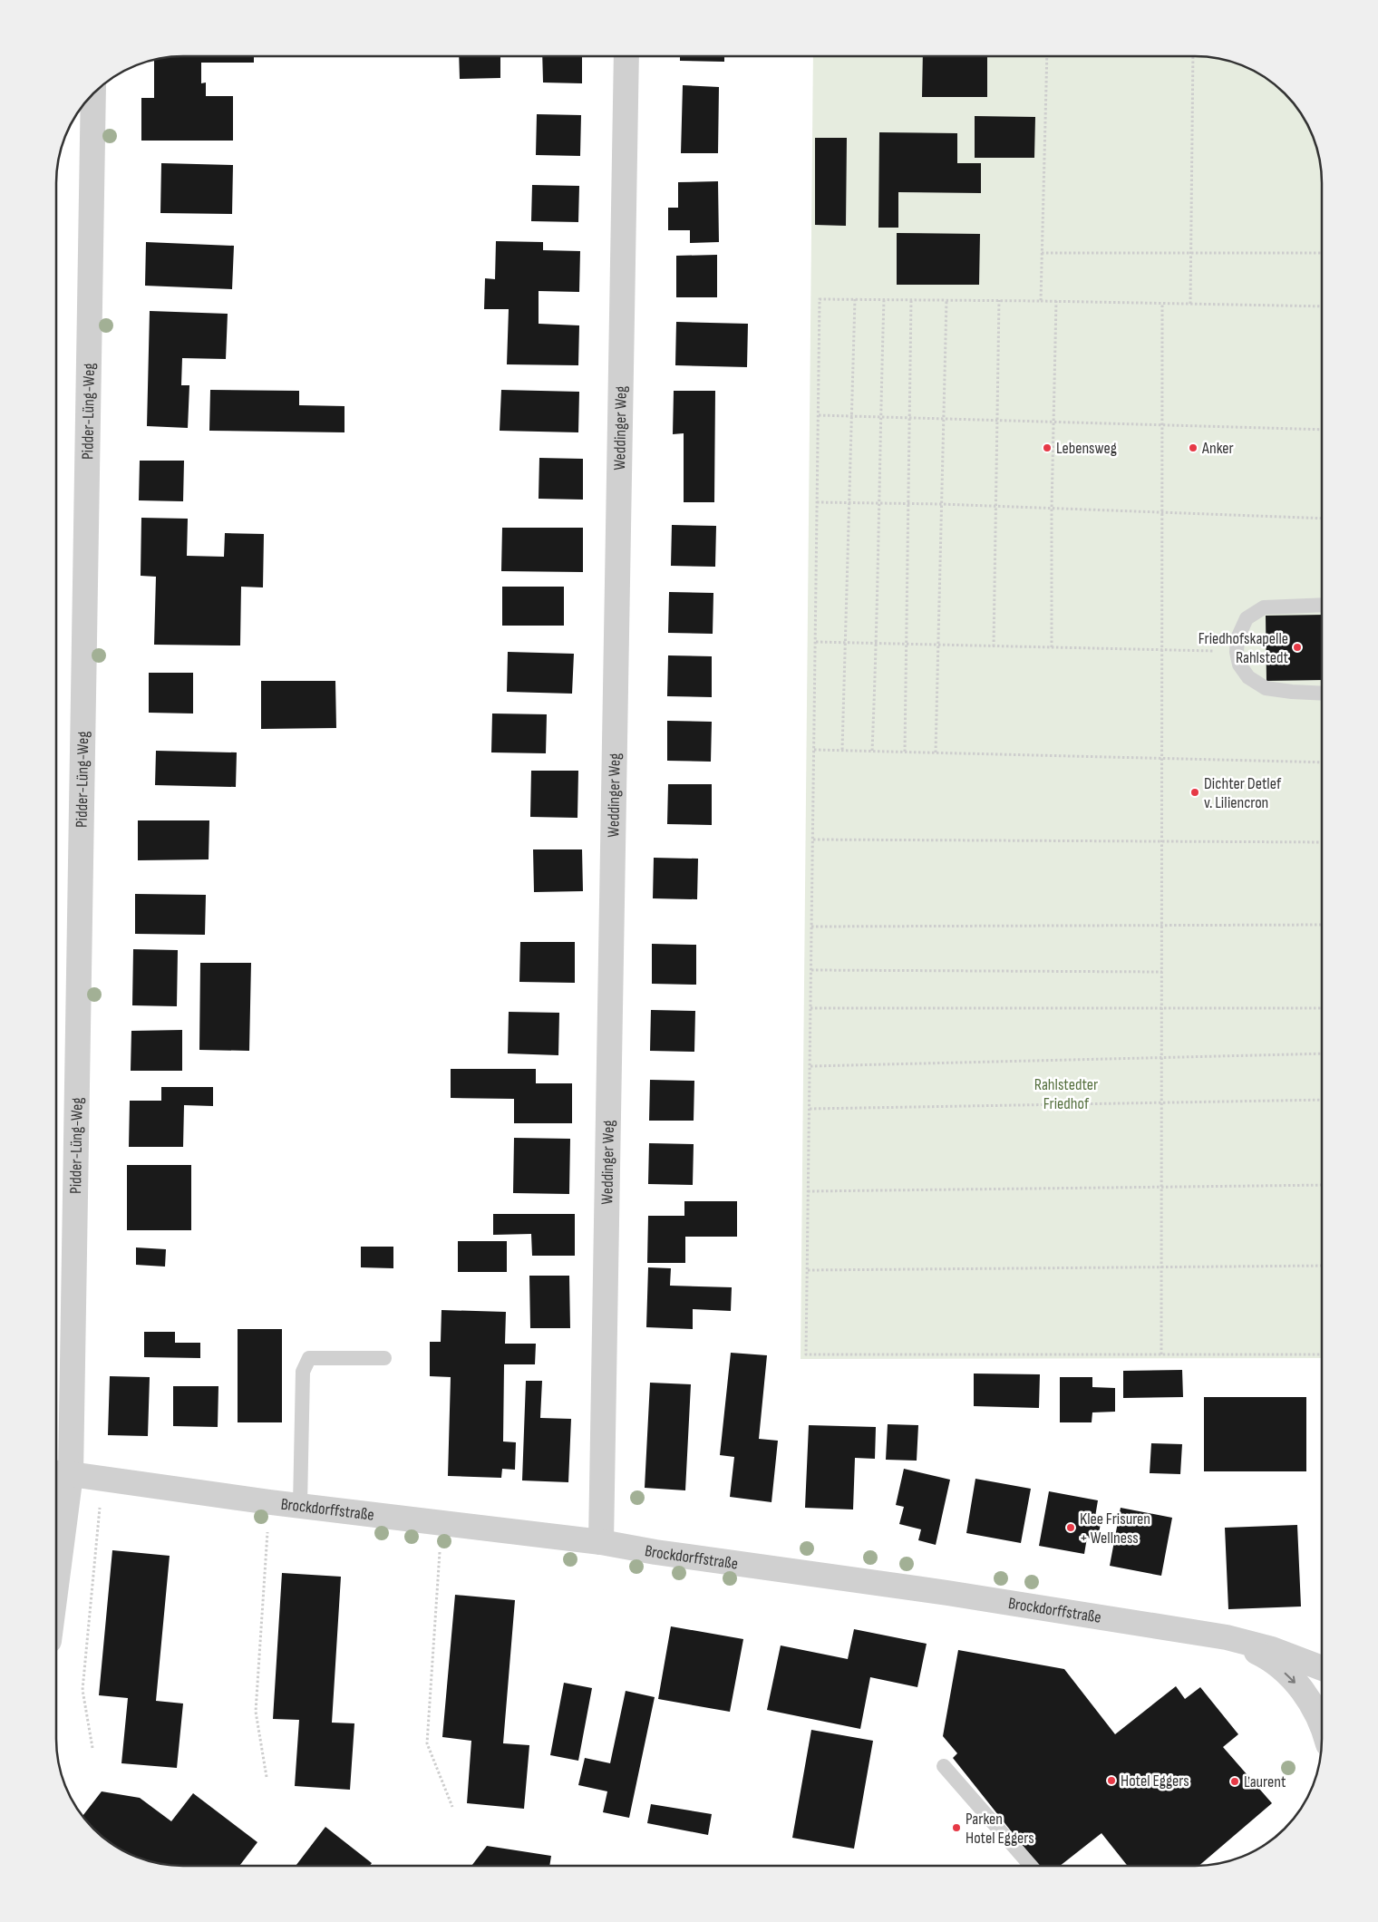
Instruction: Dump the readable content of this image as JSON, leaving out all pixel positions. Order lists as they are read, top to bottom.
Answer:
{
  "streets": {
    "street": ["Pidder-Lüng-Weg", "Weddinger Weg", "Brockdorffstraße"]
  },
  "crossings": [
    ["Pidder-Lüng-Weg", "Brockdorffstraße"],
    ["Weddinger Weg", "Brockdorffstraße"]
  ],
  "parks": ["Rahlstedter Friedhof"],
  "places": [
    "Lebensweg",
    "Anker",
    "Friedhofskapelle Rahlstedt",
    "Dichter Detlef v. Liliencron",
    "Klee Frisuren + Wellness",
    "Hotel Eggers",
    "Laurent",
    "Parken Hotel Eggers"
  ]
}
